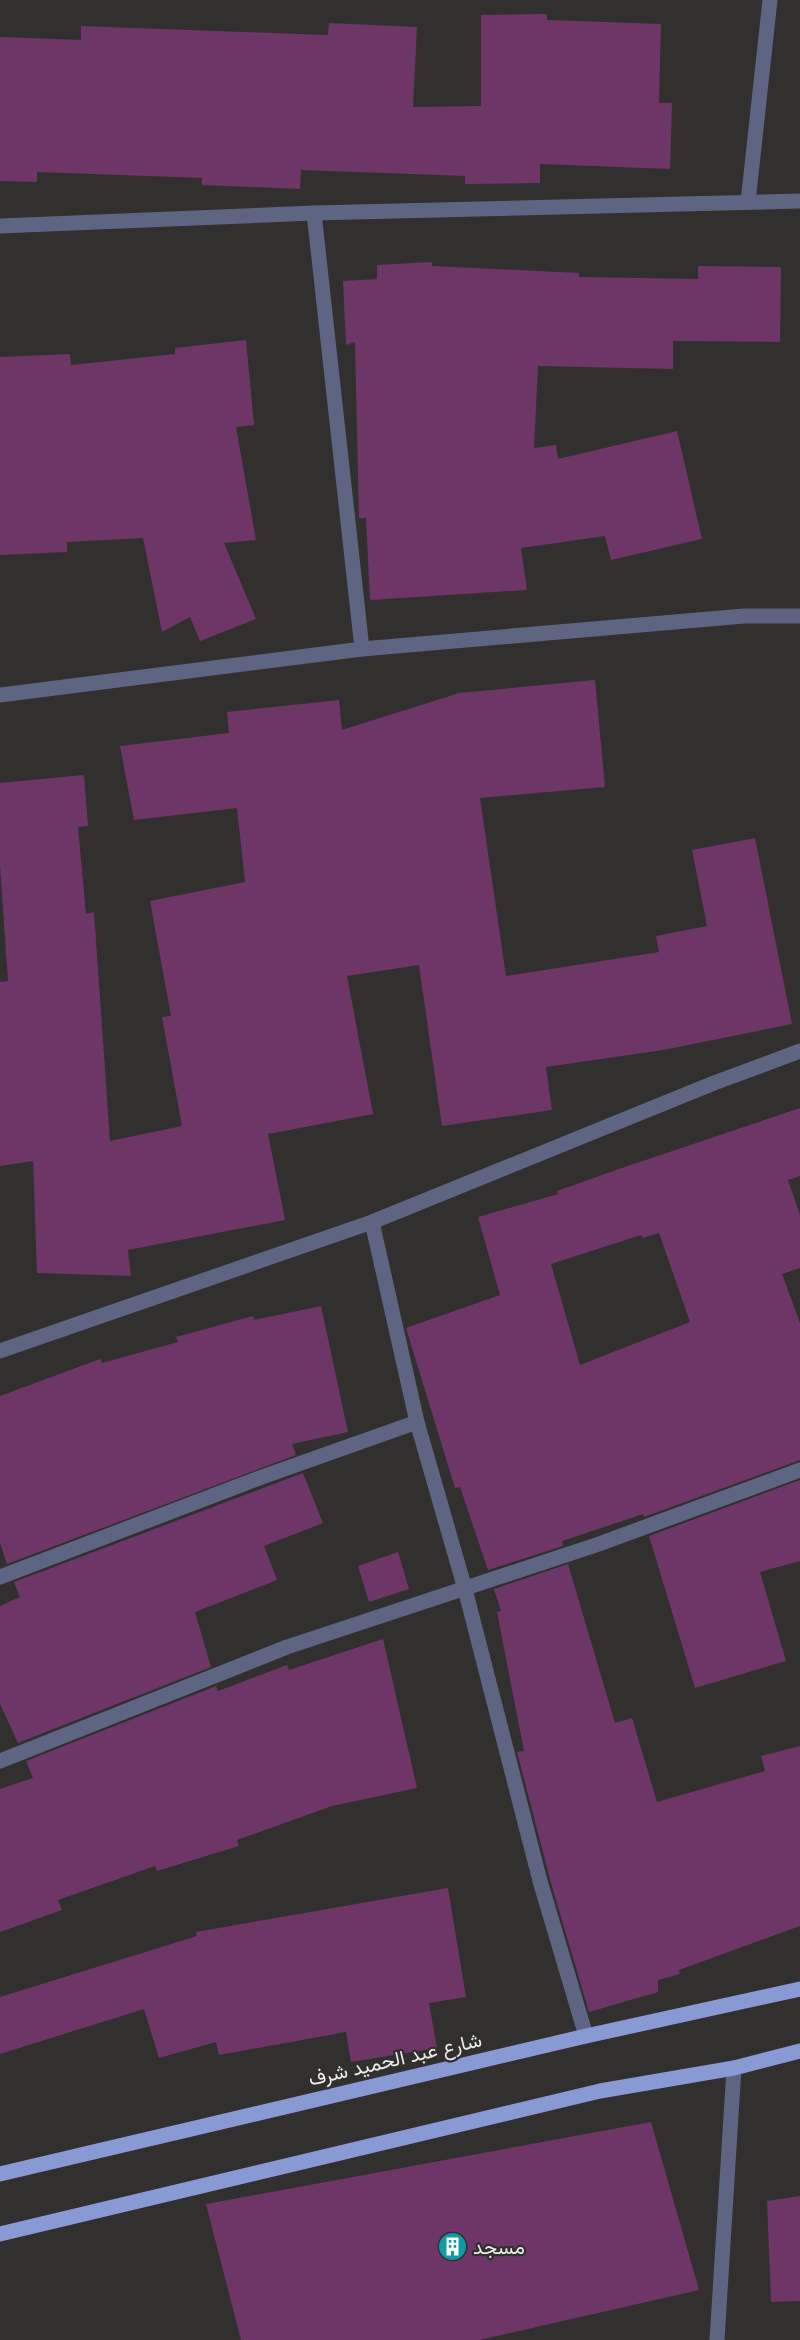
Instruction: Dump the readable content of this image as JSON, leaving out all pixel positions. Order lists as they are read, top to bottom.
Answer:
{
  "streets": {
    "main road": ["شارع عبد الحميد شرف"]
  },
  "places": {
    "building": ["مسجد"]
  }
}
